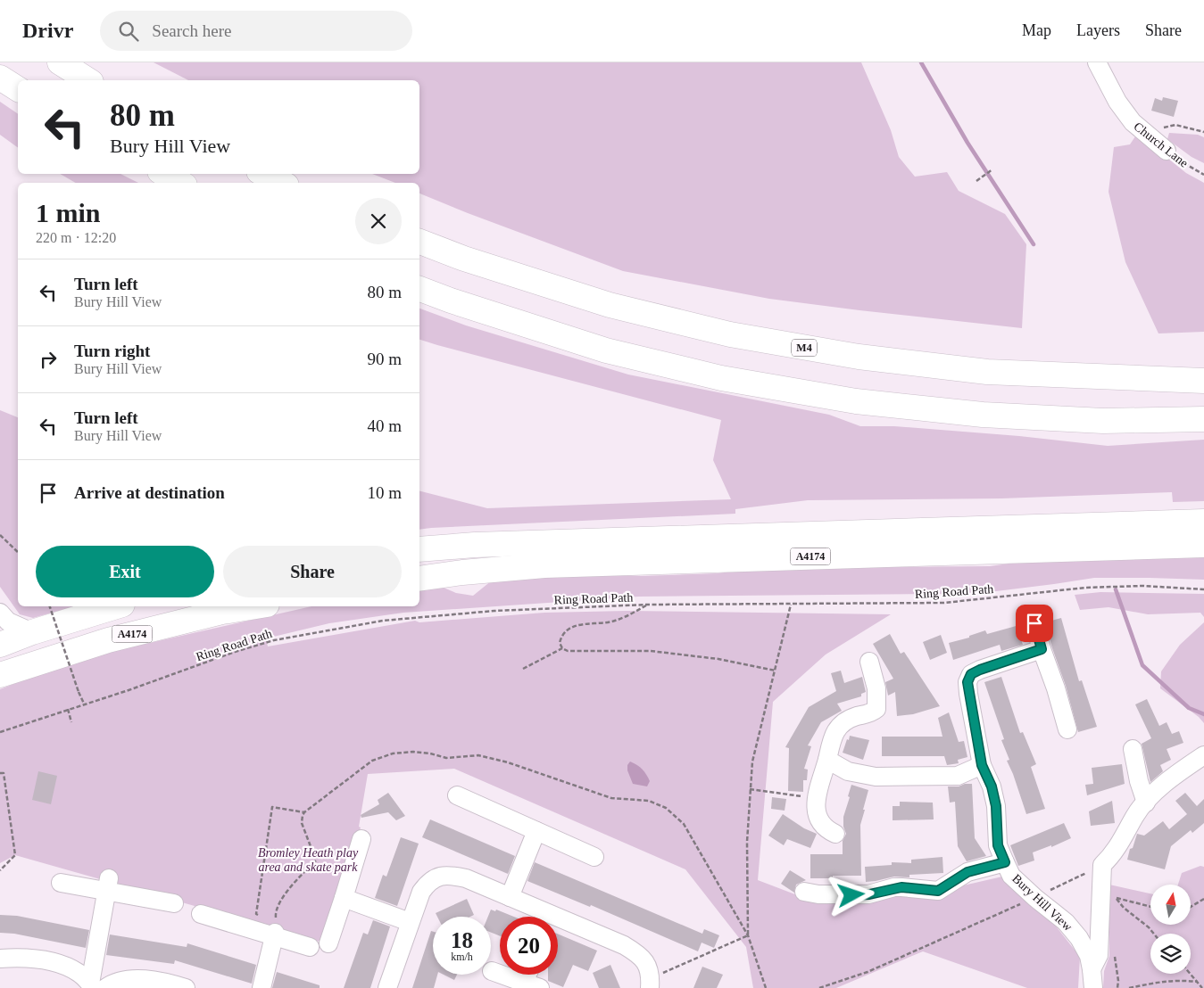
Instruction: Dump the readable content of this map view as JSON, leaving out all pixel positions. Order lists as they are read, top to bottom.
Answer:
{
  "streets": {
    "highway": ["M4", "A4174"],
    "street": ["Church Lane", "Bury Hill View"],
    "path": ["Ring Road Path"]
  },
  "parks": ["Bromley Heath play area and skate park"],
  "north": "top",
  "page": {
    "header": "Drivr",
    "search": "Search here",
    "nav": ["Map", "Layers", "Share"],
    "turn": ["80 m", "Bury Hill View"],
    "heading": ["1 min", "220 m · 12:20"],
    "list": [
      {
        "name": "Turn left",
        "note": "Bury Hill View",
        "value": "80 m"
      },
      {
        "name": "Turn right",
        "note": "Bury Hill View",
        "value": "90 m"
      },
      {
        "name": "Turn left",
        "note": "Bury Hill View",
        "value": "40 m"
      },
      {
        "name": "Arrive at destination",
        "value": "10 m"
      }
    ],
    "buttons": ["Exit", "Share"],
    "speed": "18 km/h",
    "limit": "20"
  }
}
